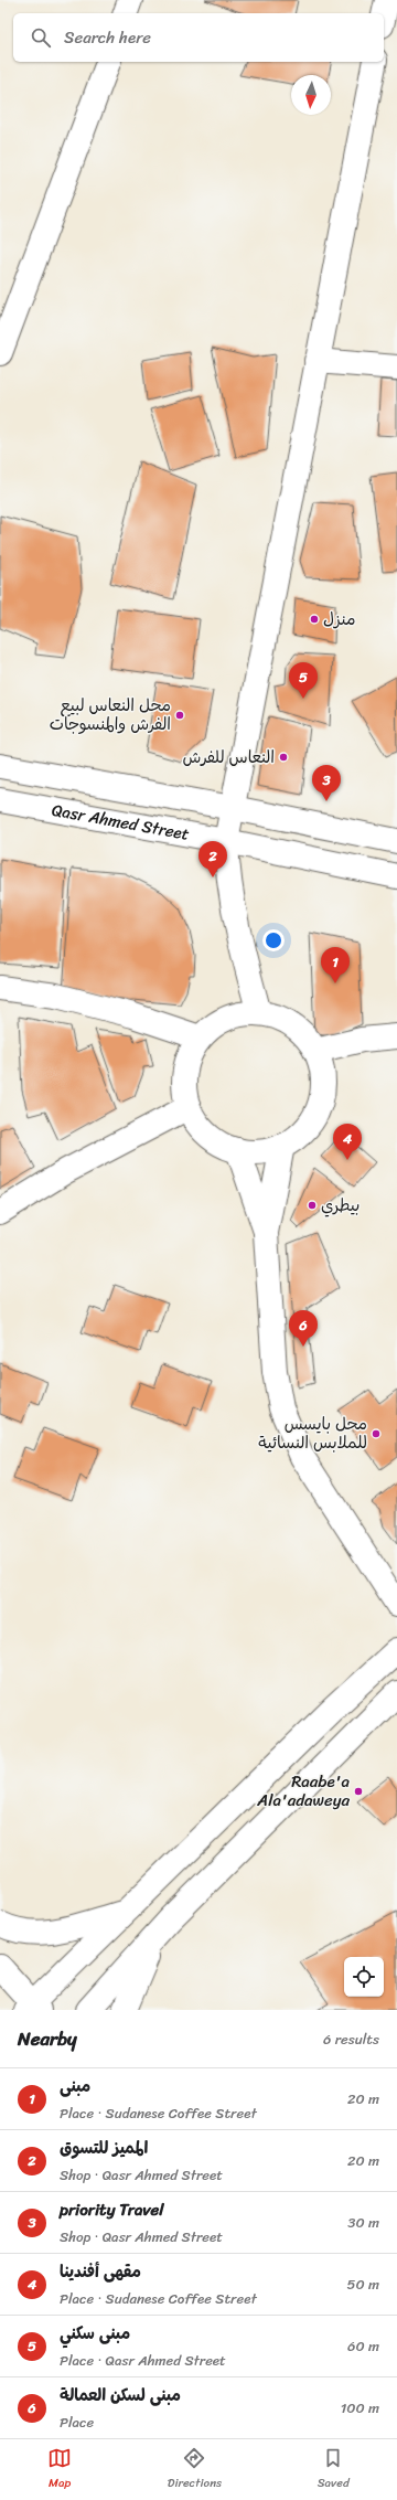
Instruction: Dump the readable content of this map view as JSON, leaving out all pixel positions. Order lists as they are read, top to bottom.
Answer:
{
  "streets": {
    "street": ["Qasr Ahmed Street"]
  },
  "places": [
    "منزل",
    "محل النعاس لبيع الفرش والمنسوجات",
    "النعاس للفرش",
    "بيطري",
    "محل بايسس للملابس النسائية",
    "Raabe'a Ala'adaweya"
  ],
  "north": "bottom",
  "page": {
    "search": "Search here",
    "pins": [
      "5",
      "3",
      "2",
      "1",
      "4",
      "6"
    ],
    "heading": ["Nearby", "6 results"],
    "list": [
      {
        "mark": "1",
        "name": "مبنى",
        "note": "Place · Sudanese Coffee Street",
        "value": "20 m"
      },
      {
        "mark": "2",
        "name": "المميز للتسوق",
        "note": "Shop · Qasr Ahmed Street",
        "value": "20 m"
      },
      {
        "mark": "3",
        "name": "priority Travel",
        "note": "Shop · Qasr Ahmed Street",
        "value": "30 m"
      },
      {
        "mark": "4",
        "name": "مقهى أفندينا",
        "note": "Place · Sudanese Coffee Street",
        "value": "50 m"
      },
      {
        "mark": "5",
        "name": "مبنى سكني",
        "note": "Place · Qasr Ahmed Street",
        "value": "60 m"
      },
      {
        "mark": "6",
        "name": "مبنى لسكن العمالة",
        "note": "Place",
        "value": "100 m"
      }
    ],
    "nav": ["Map", "Directions", "Saved"]
  }
}
